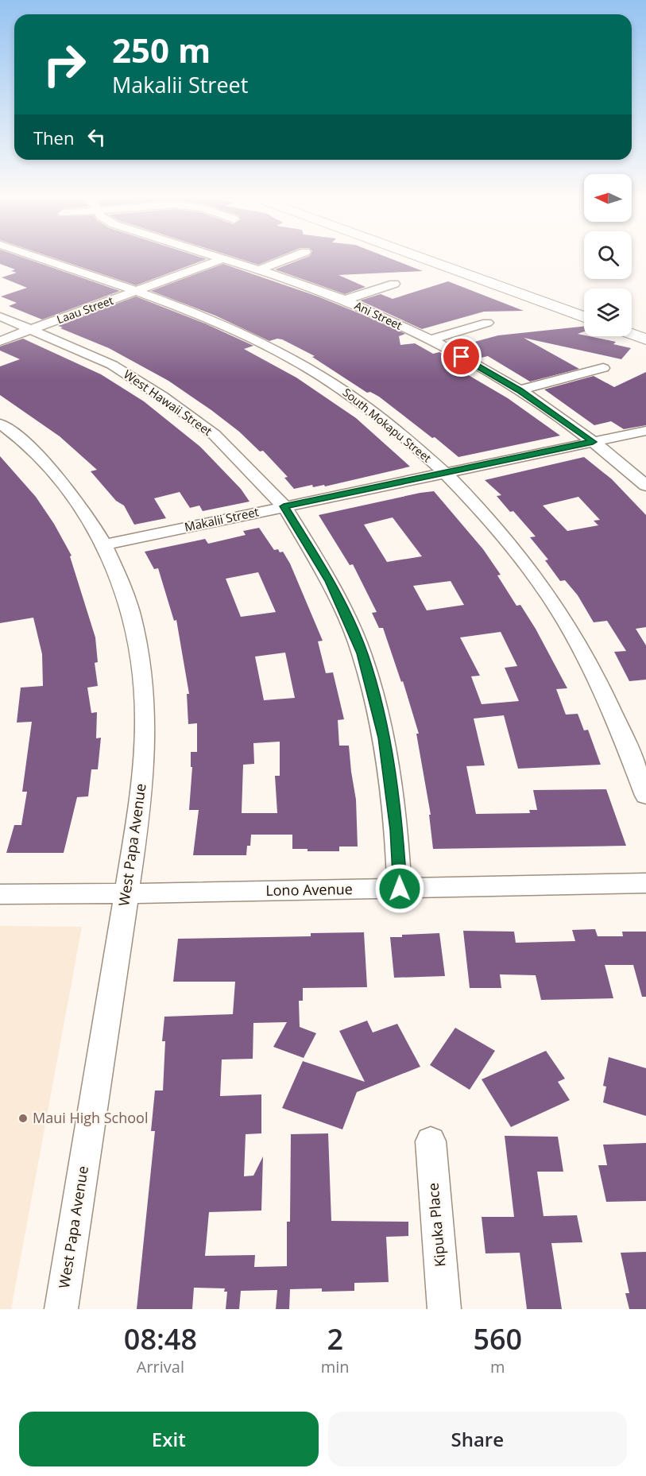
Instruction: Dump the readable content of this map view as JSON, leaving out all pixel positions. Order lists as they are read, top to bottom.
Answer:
{
  "streets": {
    "street": [
      "Laau Street",
      "Ani Street",
      "West Hawaii Street",
      "South Mokapu Street",
      "Makalii Street",
      "West Papa Avenue",
      "Lono Avenue",
      "Kipuka Place"
    ]
  },
  "crossings": [
    ["Laau Street", "Ani Street"],
    ["Laau Street", "West Hawaii Street"],
    ["Laau Street", "South Mokapu Street"],
    ["Ani Street", "Makalii Street"],
    ["West Hawaii Street", "Makalii Street"],
    ["West Hawaii Street", "Lono Avenue"],
    ["South Mokapu Street", "Makalii Street"],
    ["Makalii Street", "West Papa Avenue"],
    ["West Papa Avenue", "Lono Avenue"]
  ],
  "places": ["Maui High School"],
  "north": "left",
  "page": {
    "turn": ["250 m", "Makalii Street"],
    "then": "Then",
    "eta": [
      "08:48",
      "Arrival",
      "2",
      "min",
      "560",
      "m"
    ],
    "buttons": ["Exit", "Share"]
  }
}
